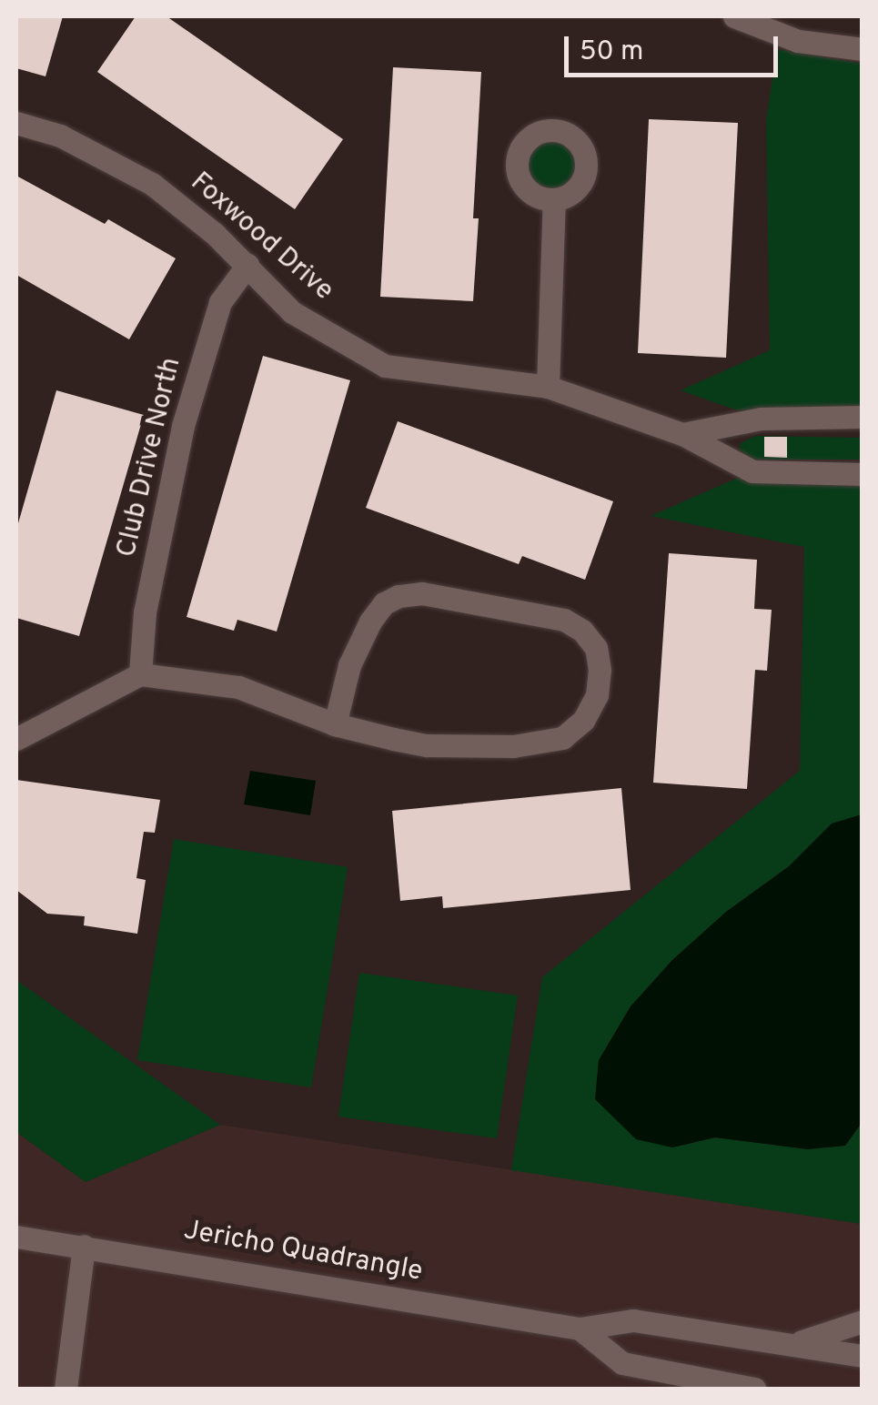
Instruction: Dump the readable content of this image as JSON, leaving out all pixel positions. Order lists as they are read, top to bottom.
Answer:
{
  "streets": {
    "street": ["Foxwood Drive", "Club Drive North", "Jericho Quadrangle"]
  },
  "crossings": [
    ["Foxwood Drive", "Club Drive North"]
  ],
  "scale_bar": "50 m"
}
